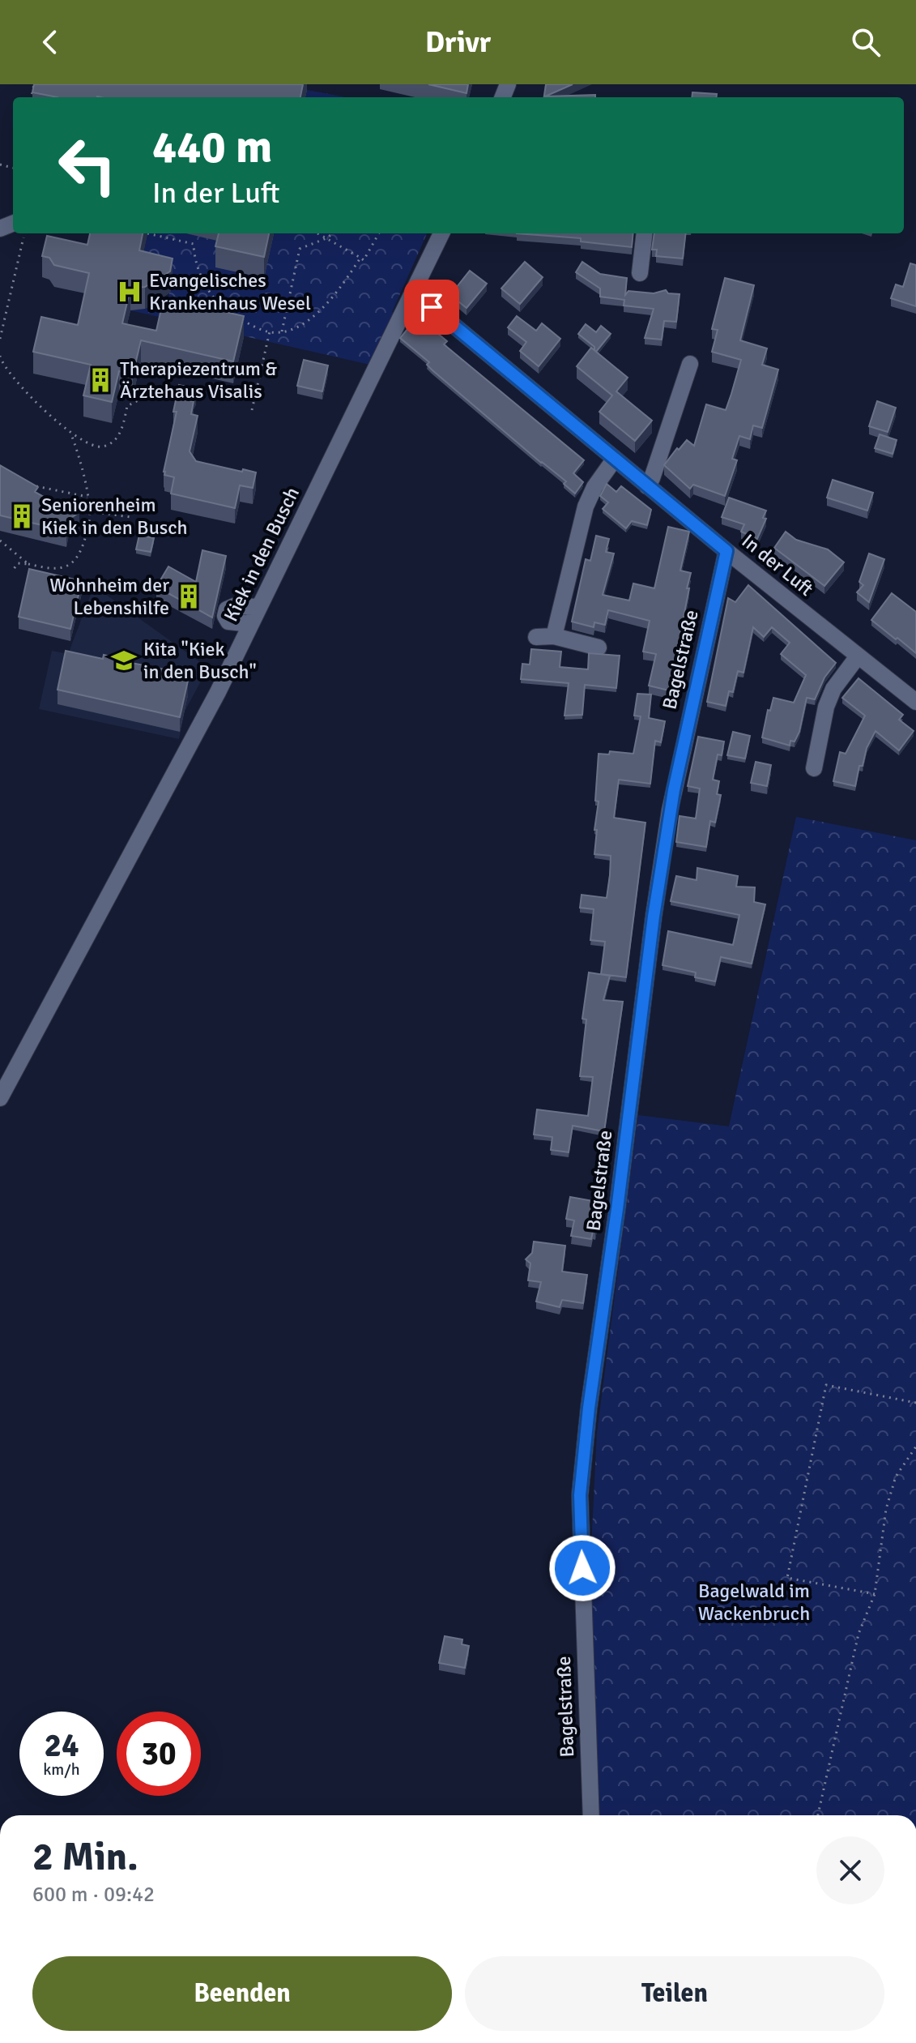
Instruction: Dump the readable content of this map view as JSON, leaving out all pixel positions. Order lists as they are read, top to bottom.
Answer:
{
  "streets": {
    "street": ["Kiek in den Busch", "In der Luft", "Bagelstraße"]
  },
  "crossings": [
    ["Kiek in den Busch", "In der Luft"],
    ["In der Luft", "Bagelstraße"]
  ],
  "parks": ["Bagelwald im Wackenbruch"],
  "places": {
    "hospital": ["Evangelisches Krankenhaus Wesel"],
    "building": ["Therapiezentrum & Ärztehaus Visalis", "Seniorenheim Kiek in den Busch", "Wohnheim der Lebenshilfe"],
    "school or university": ["Kita \"Kiek in den Busch\""]
  },
  "page": {
    "header": "Drivr",
    "turn": ["440 m", "In der Luft"],
    "speed": "24 km/h",
    "limit": "30",
    "heading": ["2 Min.", "600 m · 09:42"],
    "buttons": ["Beenden", "Teilen"]
  }
}
